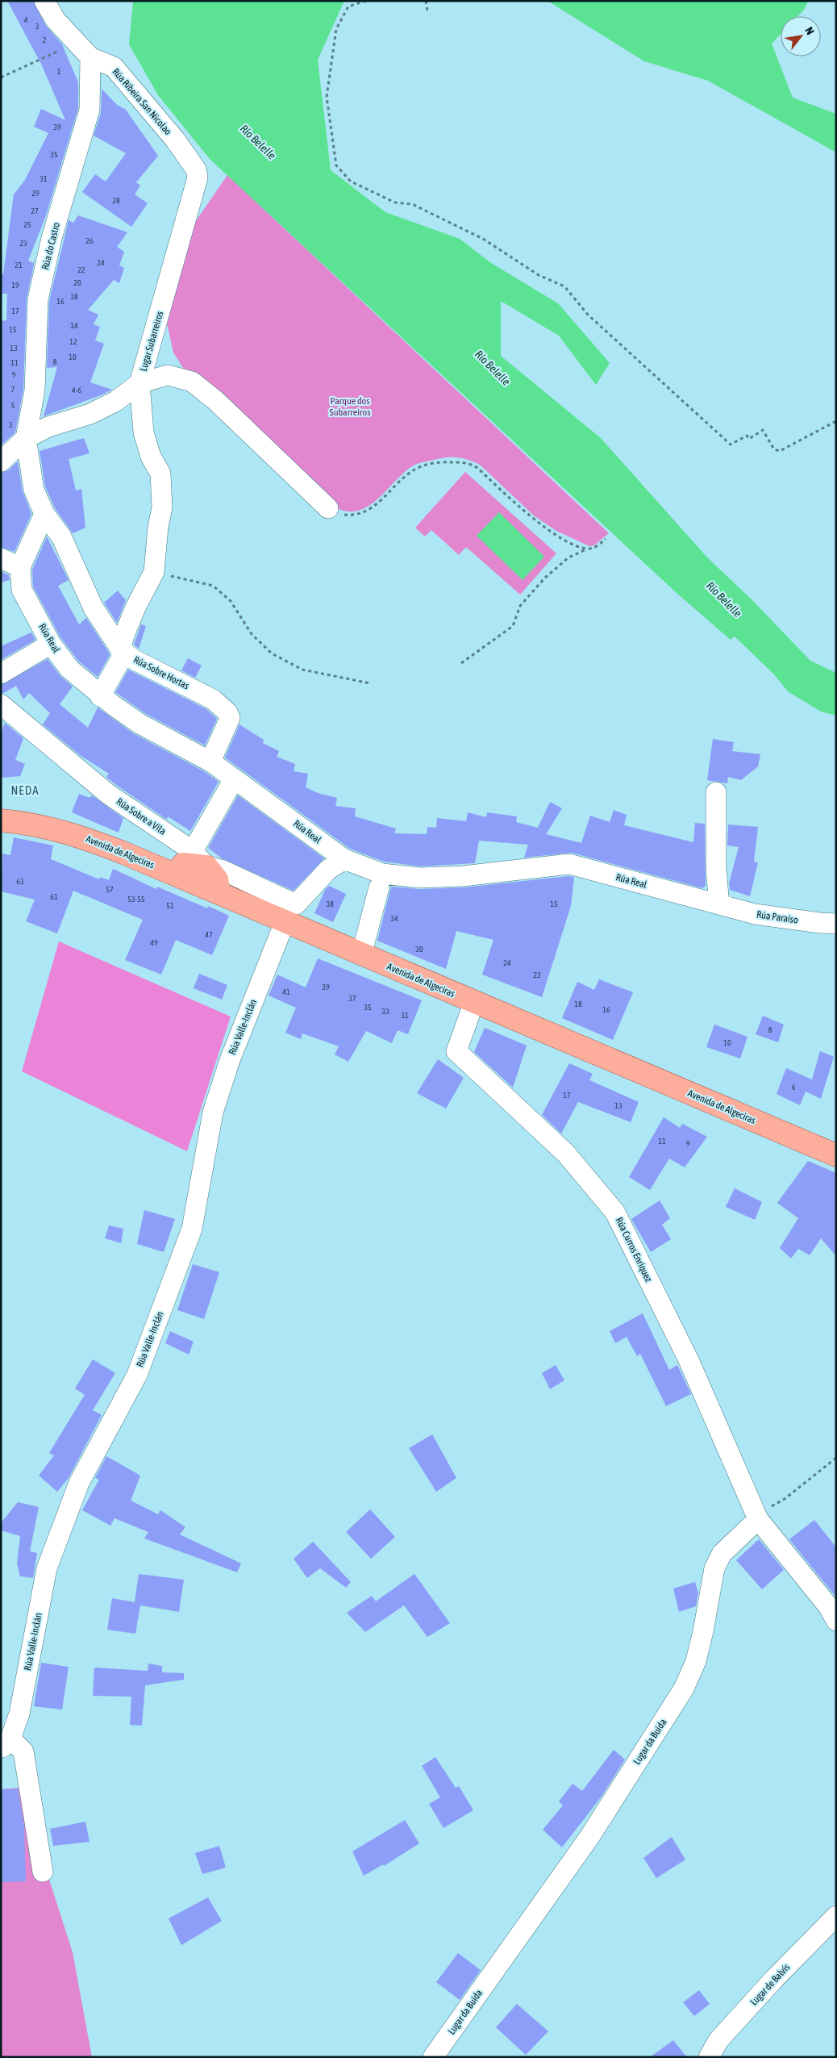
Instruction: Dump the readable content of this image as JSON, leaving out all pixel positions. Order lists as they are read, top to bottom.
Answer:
{
  "streets": {
    "main road": ["Avenida de Algeciras"],
    "street": [
      "Rúa Ribeira San Nicolao",
      "Rúa do Castro",
      "Lugar Subarreiros",
      "Rúa Real",
      "Rúa Sobre Hortas",
      "Rúa Sobre a Vila",
      "Rúa Paraíso",
      "Rúa Valle-Inclán",
      "Rúa Curros Enríquez",
      "Lugar da Buída",
      "Lugar de Balvís"
    ]
  },
  "crossings": [
    ["Rúa Ribeira San Nicolao", "Rúa do Castro"],
    ["Rúa Ribeira San Nicolao", "Lugar Subarreiros"],
    ["Rúa do Castro", "Lugar Subarreiros"],
    ["Rúa Real", "Rúa Sobre Hortas"],
    ["Rúa Real", "Rúa Paraíso"],
    ["Rúa Sobre a Vila", "Avenida de Algeciras"],
    ["Rúa Sobre a Vila", "Rúa Valle-Inclán"],
    ["Avenida de Algeciras", "Rúa Valle-Inclán"],
    ["Avenida de Algeciras", "Rúa Curros Enríquez"],
    ["Rúa Curros Enríquez", "Lugar da Buída"]
  ],
  "districts": ["NEDA"],
  "water": ["Río Belelle"],
  "parks": ["Parque dos Subarreiros"],
  "house_numbers": [
    "4",
    "3",
    "2",
    "1",
    "39",
    "35",
    "31",
    "29",
    "28",
    "27",
    "25",
    "26",
    "23",
    "24",
    "21",
    "22",
    "20",
    "19",
    "18",
    "16",
    "17",
    "14",
    "15",
    "12",
    "13",
    "10",
    "8",
    "11",
    "9",
    "7",
    "4-6",
    "5",
    "3",
    "63",
    "57",
    "61",
    "53-55",
    "38",
    "15",
    "51",
    "34",
    "47",
    "49",
    "30",
    "24",
    "22",
    "39",
    "41",
    "37",
    "18",
    "35",
    "16",
    "33",
    "31",
    "8",
    "10",
    "6",
    "17",
    "13",
    "11",
    "9"
  ],
  "north": "top right"
}
